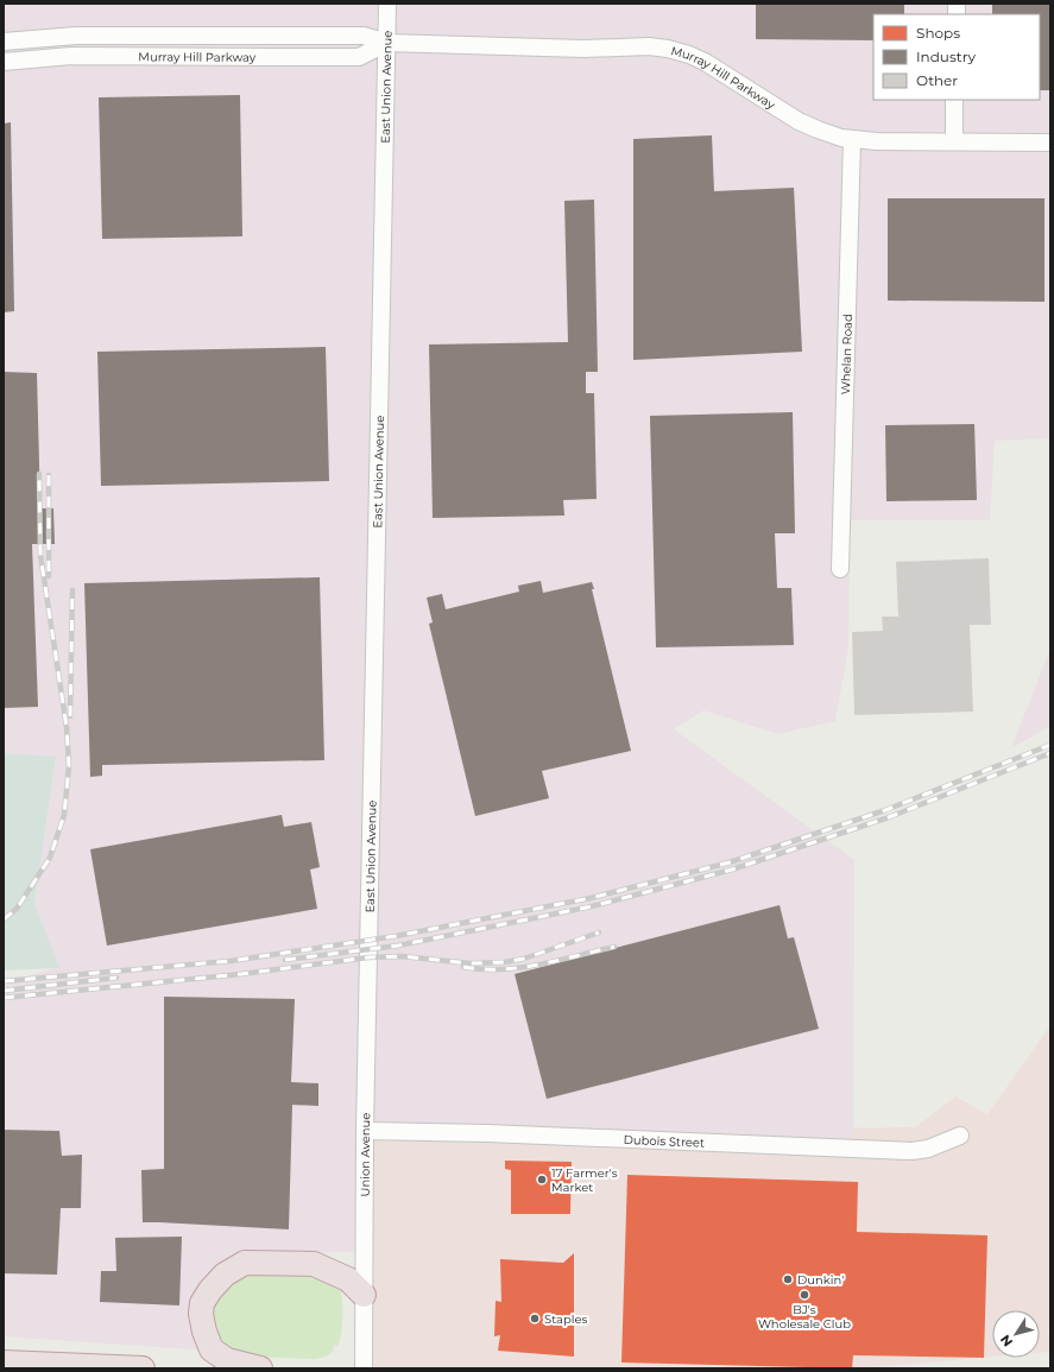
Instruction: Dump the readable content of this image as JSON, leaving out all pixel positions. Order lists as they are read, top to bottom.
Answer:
{
  "streets": {
    "street": [
      "Murray Hill Parkway",
      "East Union Avenue",
      "Whelan Road",
      "Dubois Street",
      "Union Avenue"
    ]
  },
  "crossings": [
    ["Murray Hill Parkway", "East Union Avenue"],
    ["Murray Hill Parkway", "Whelan Road"],
    ["East Union Avenue", "Union Avenue"],
    ["Dubois Street", "Union Avenue"]
  ],
  "places": [
    "17 Farmer's Market",
    "Dunkin'",
    "BJ's Wholesale Club",
    "Staples"
  ],
  "legend": ["Shops", "Industry", "Other"],
  "north": "bottom left"
}
